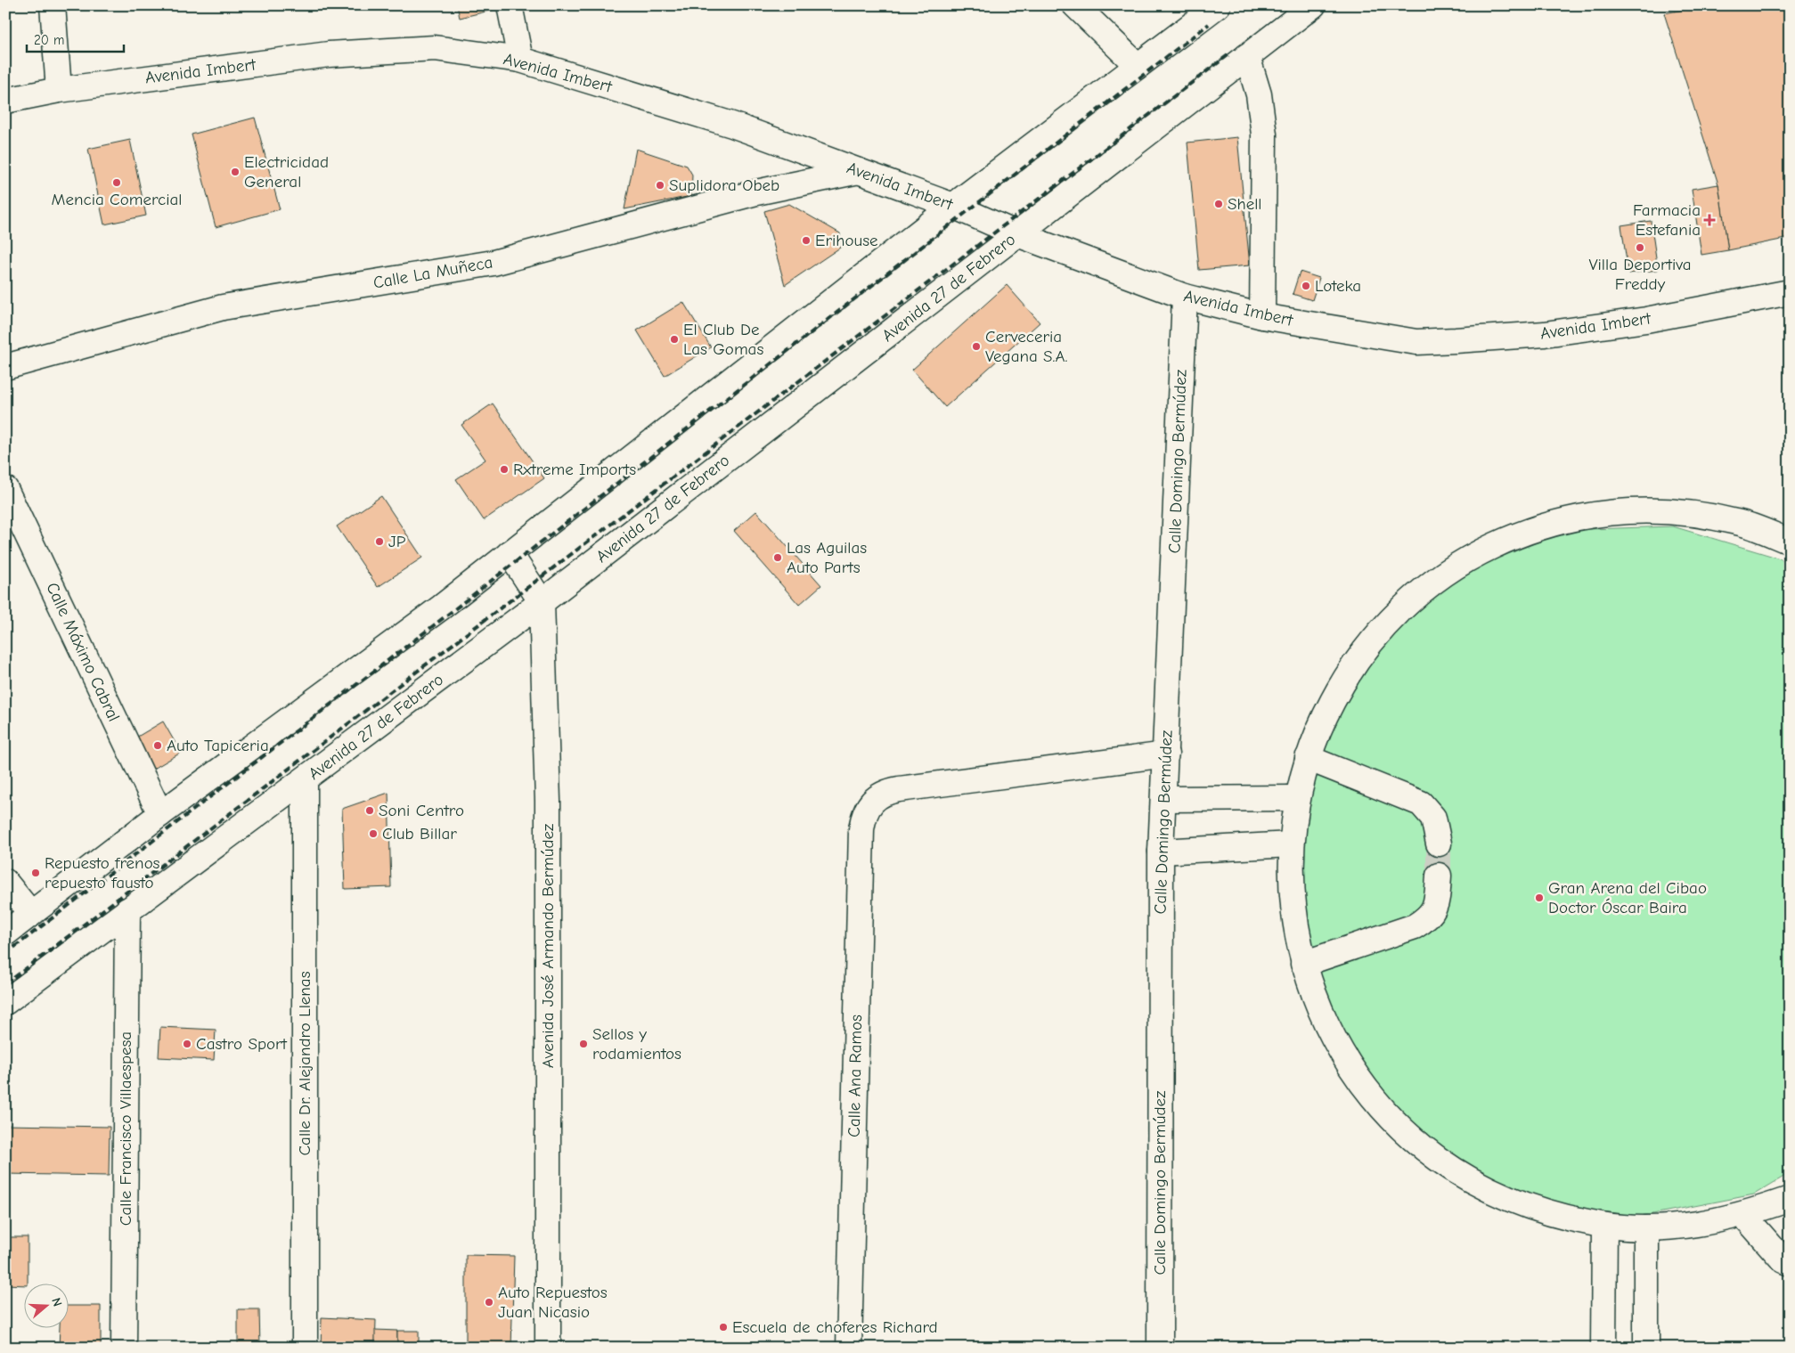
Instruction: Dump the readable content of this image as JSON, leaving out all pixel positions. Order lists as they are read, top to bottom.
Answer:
{
  "streets": {
    "street": [
      "Avenida Imbert",
      "Calle La Muñeca",
      "Avenida 27 de Febrero",
      "Calle Domingo Bermúdez",
      "Calle Máximo Cabral",
      "Avenida José Armando Bermúdez",
      "Calle Dr. Alejandro Llenas",
      "Calle Ana Ramos",
      "Calle Francisco Villaespesa"
    ]
  },
  "crossings": [
    ["Avenida Imbert", "Calle La Muñeca"],
    ["Avenida Imbert", "Avenida 27 de Febrero"],
    ["Avenida Imbert", "Calle Domingo Bermúdez"],
    ["Avenida 27 de Febrero", "Avenida José Armando Bermúdez"],
    ["Avenida 27 de Febrero", "Calle Dr. Alejandro Llenas"],
    ["Avenida 27 de Febrero", "Calle Francisco Villaespesa"],
    ["Calle Domingo Bermúdez", "Calle Ana Ramos"]
  ],
  "places": {
    "other": [
      "Electricidad General",
      "Mencia Comercial",
      "Suplidora Obeb",
      "Shell",
      "Erihouse",
      "Villa Deportiva Freddy",
      "Loteka",
      "El Club De Las Gomas",
      "Cerveceria Vegana S.A.",
      "Rxtreme Imports",
      "JP",
      "Las Aguilas Auto Parts",
      "Auto Tapiceria",
      "Soni Centro",
      "Club Billar",
      "Repuesto frenos repuesto fausto",
      "Gran Arena del Cibao Doctor Óscar Baira",
      "Castro Sport",
      "Sellos y rodamientos",
      "Auto Repuestos Juan Nicasio",
      "Escuela de choferes Richard"
    ],
    "health": ["Farmacia Estefania"]
  },
  "scale_bar": "20 m",
  "north": "right"
}
